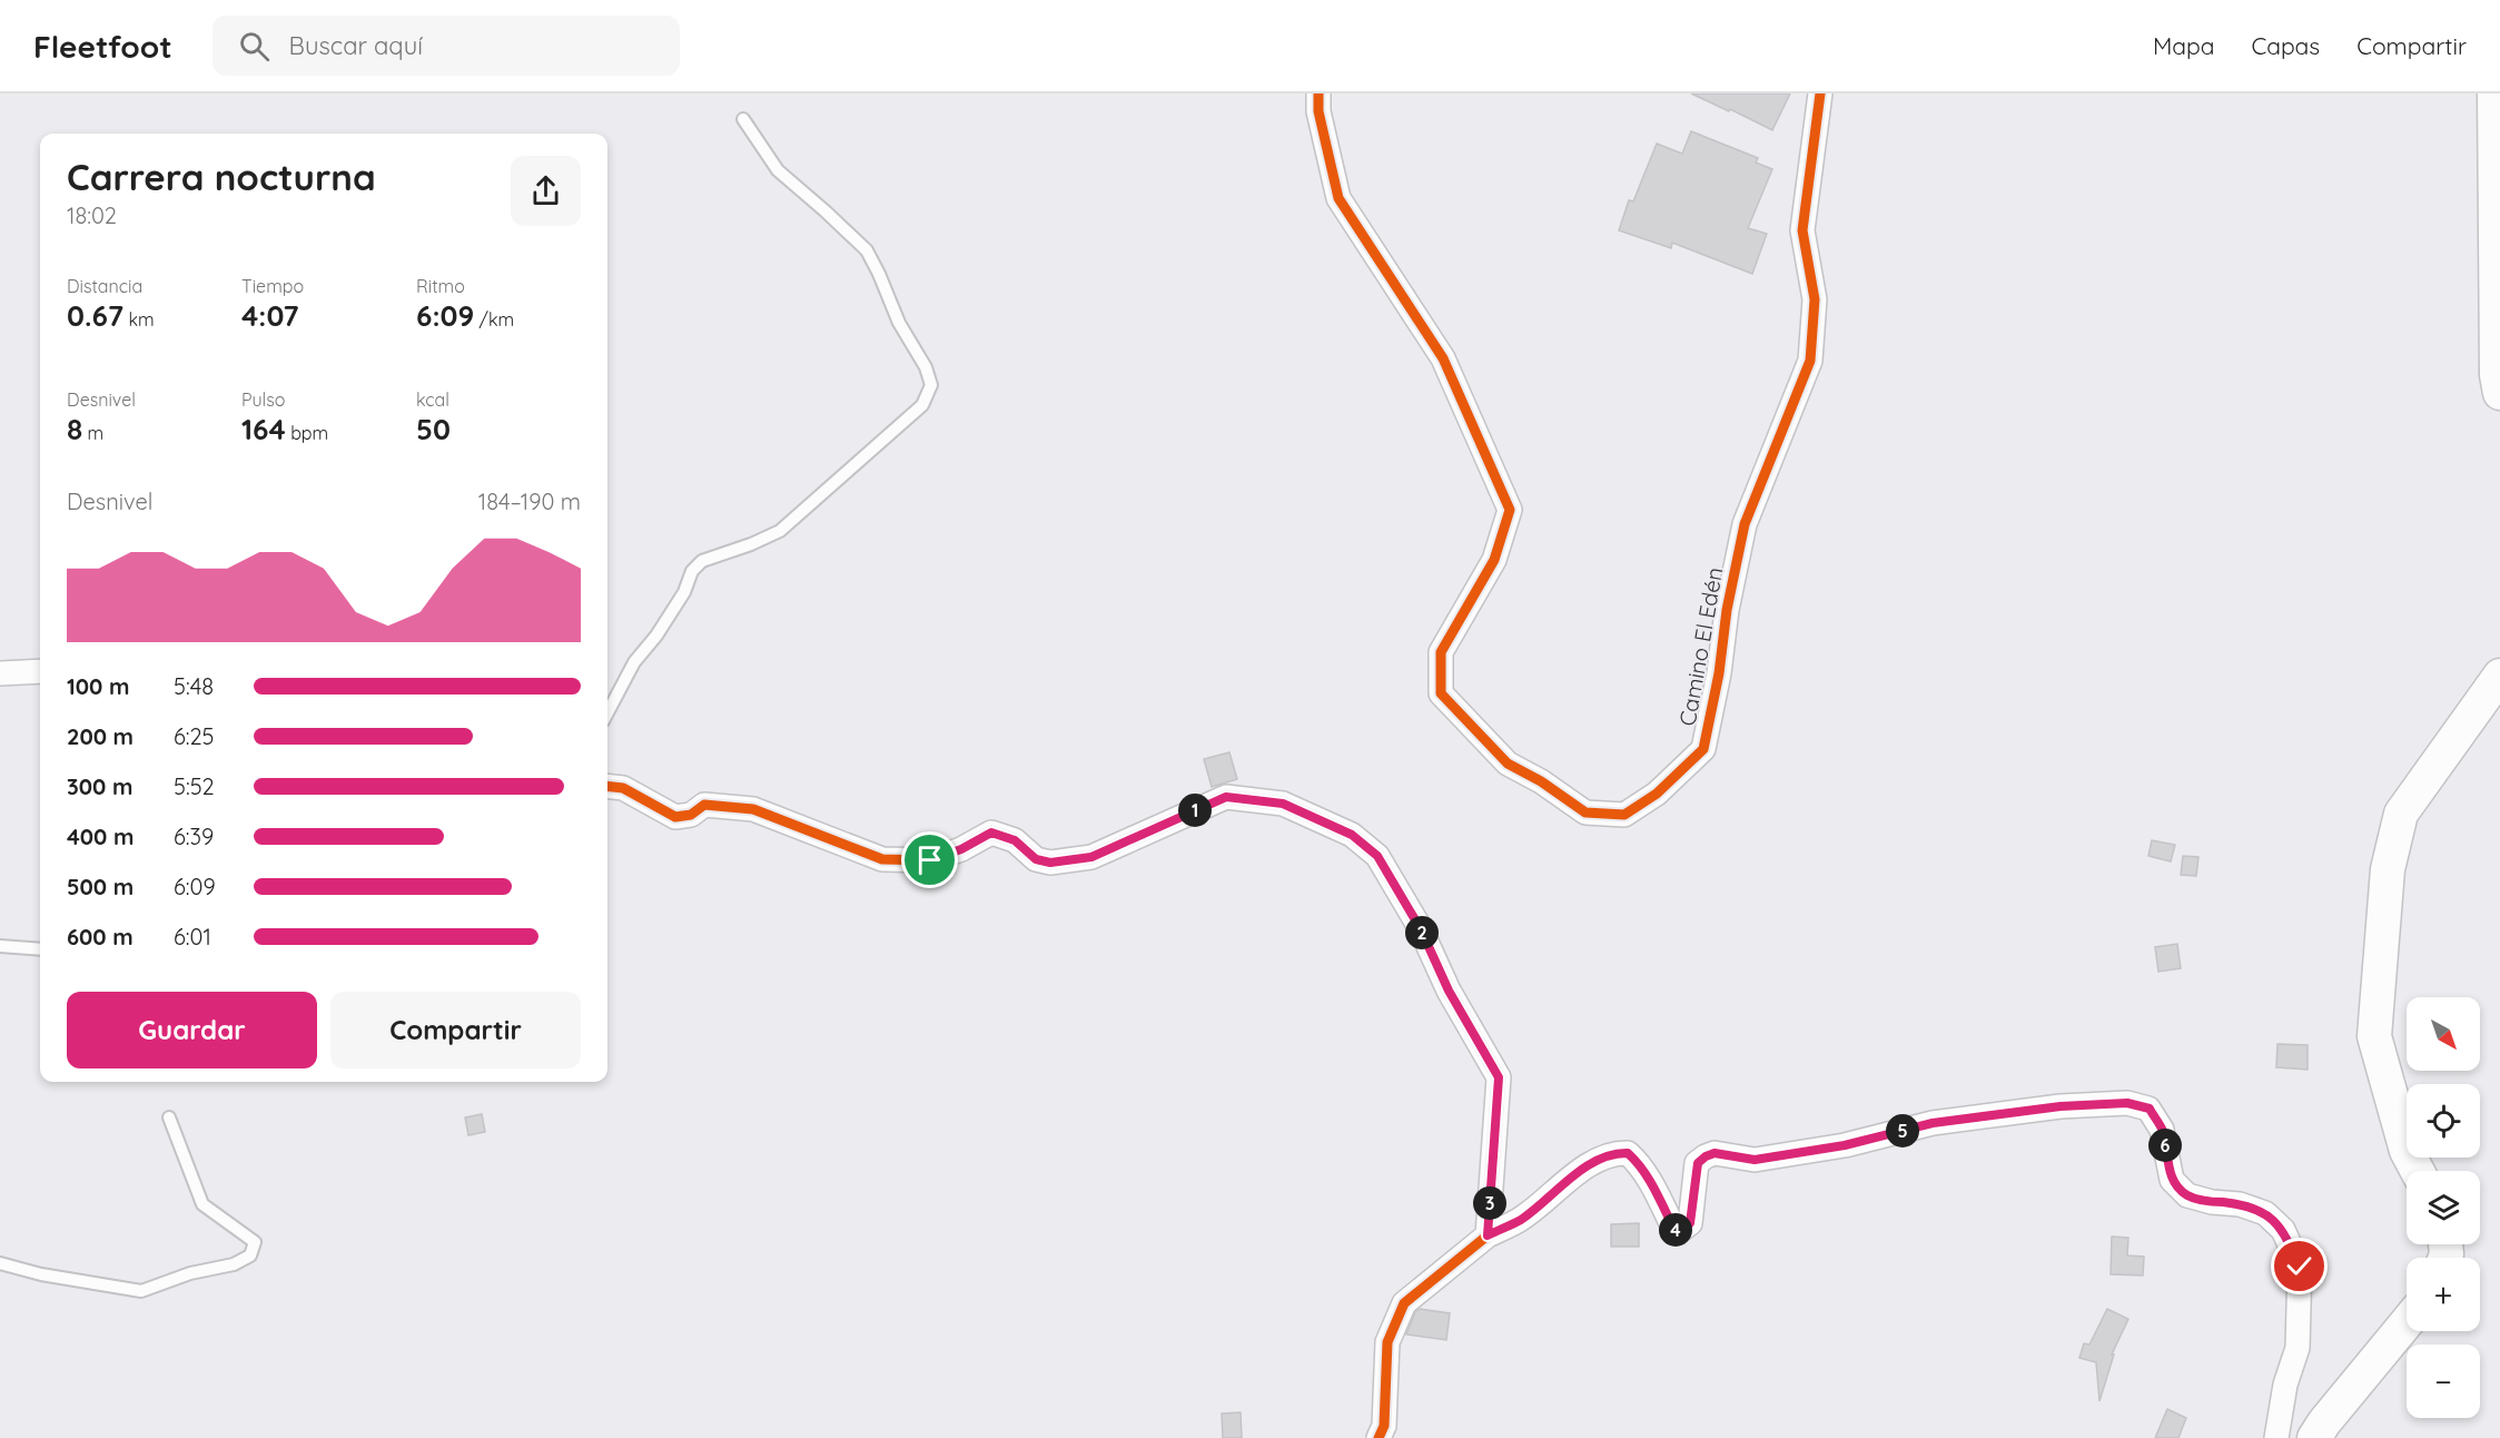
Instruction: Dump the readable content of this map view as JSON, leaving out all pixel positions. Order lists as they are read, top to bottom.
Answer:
{
  "streets": {
    "street": ["Camino El Edén"]
  },
  "north": "bottom right",
  "page": {
    "header": "Fleetfoot",
    "search": "Buscar aquí",
    "nav": ["Mapa", "Capas", "Compartir"],
    "heading": ["Carrera nocturna", "18:02"],
    "stats": [
      ["Distancia", "0.67 km"],
      ["Tiempo", "4:07"],
      ["Ritmo", "6:09 /km"],
      ["Desnivel", "8 m"],
      ["Pulso", "164 bpm"],
      ["kcal", "50"]
    ],
    "chart": ["Desnivel", "184–190 m"],
    "list": [
      {
        "name": "100 m",
        "note": "5:48"
      },
      {
        "name": "200 m",
        "note": "6:25"
      },
      {
        "name": "300 m",
        "note": "5:52"
      },
      {
        "name": "400 m",
        "note": "6:39"
      },
      {
        "name": "500 m",
        "note": "6:09"
      },
      {
        "name": "600 m",
        "note": "6:01"
      }
    ],
    "pins": [
      "1",
      "2",
      "5",
      "6",
      "3",
      "4"
    ],
    "buttons": ["Guardar", "Compartir"],
    "map_buttons": ["+", "−"]
  }
}
